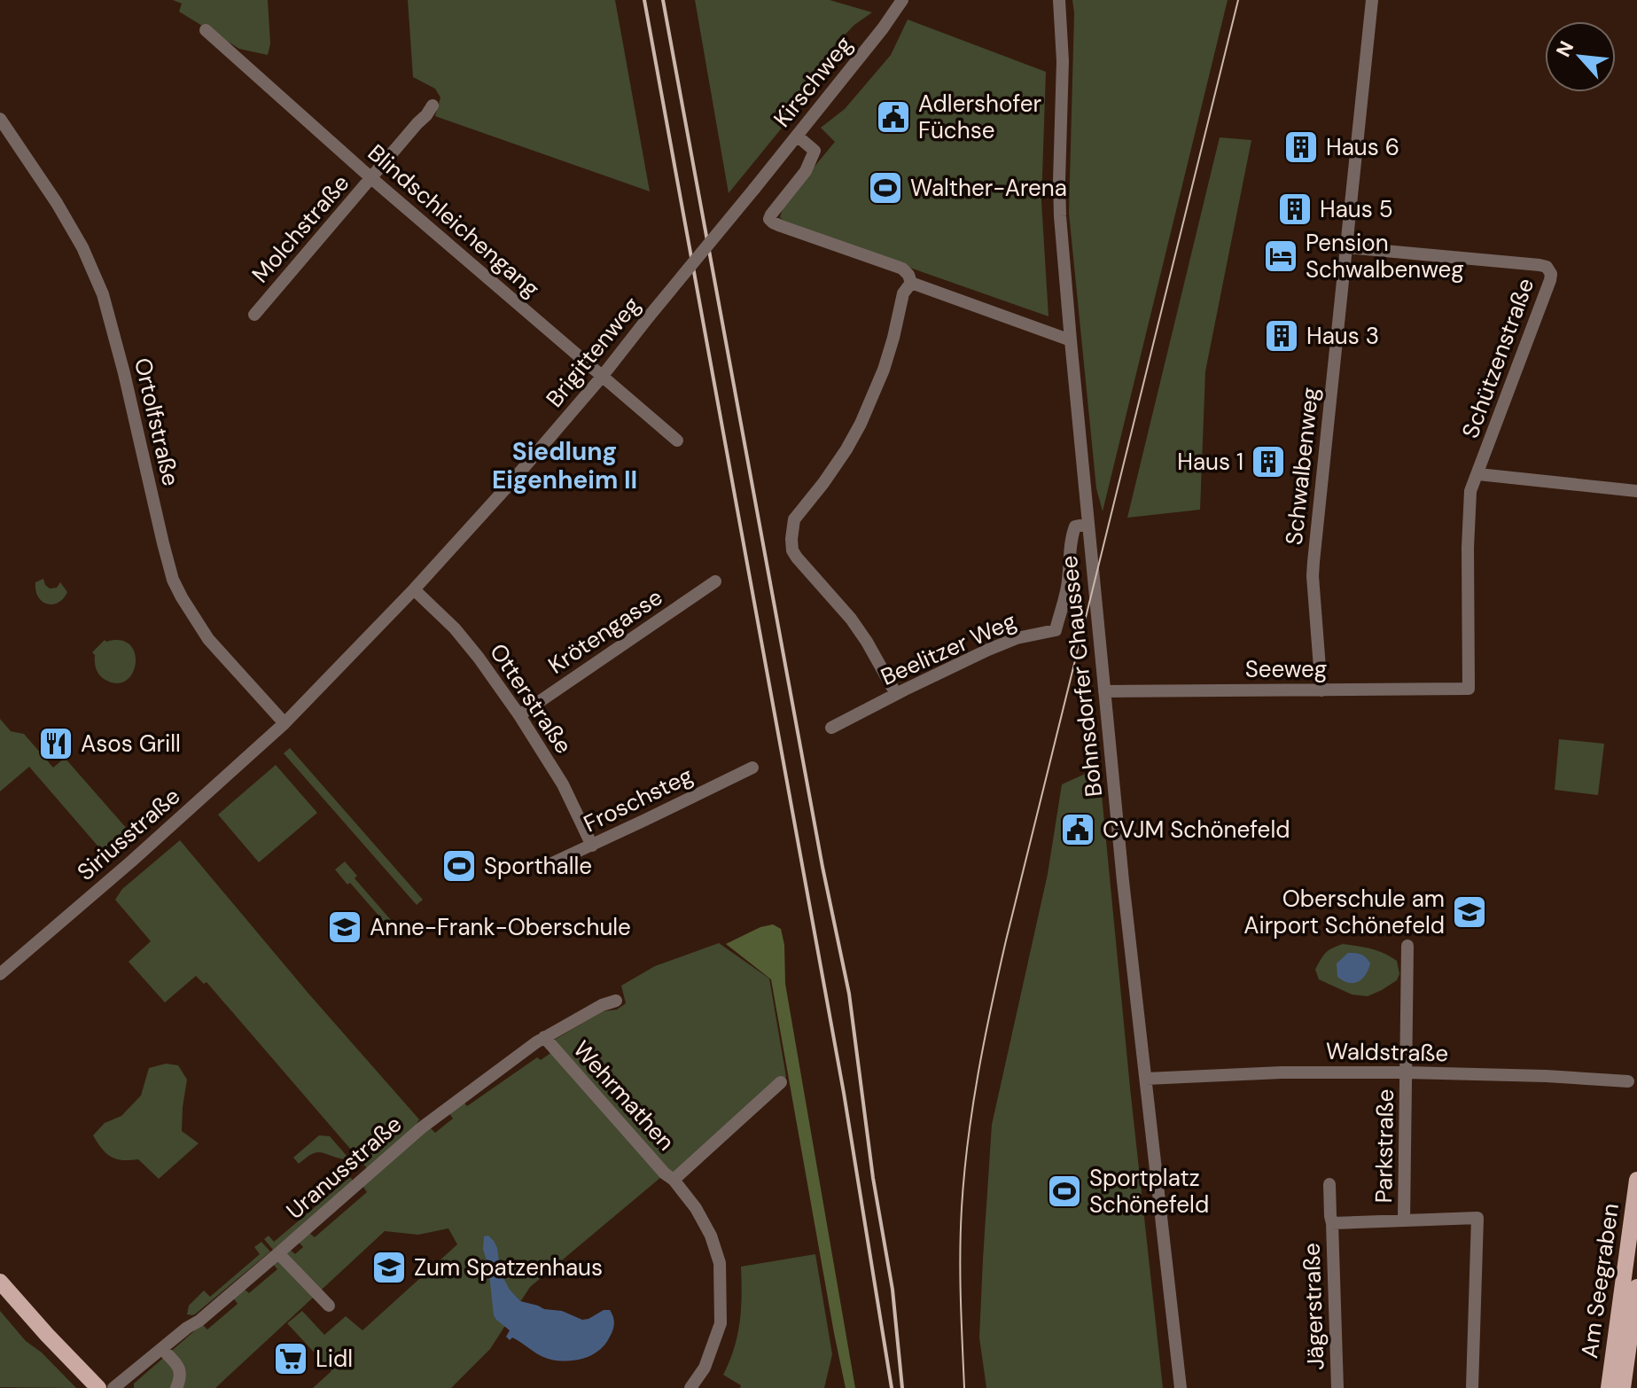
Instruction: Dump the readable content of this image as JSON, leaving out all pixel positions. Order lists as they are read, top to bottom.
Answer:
{
  "streets": {
    "main road": ["Am Seegraben"],
    "street": [
      "Kirschweg",
      "Blindschleichengang",
      "Molchstraße",
      "Brigittenweg",
      "Schützenstraße",
      "Ortolfstraße",
      "Schwalbenweg",
      "Krötengasse",
      "Beelitzer Weg",
      "Seeweg",
      "Bohnsdorfer Chaussee",
      "Otterstraße",
      "Froschsteg",
      "Siriusstraße",
      "Waldstraße",
      "Wehrmathen",
      "Parkstraße",
      "Uranusstraße",
      "Jägerstraße"
    ]
  },
  "crossings": [
    ["Kirschweg", "Brigittenweg"],
    ["Blindschleichengang", "Molchstraße"],
    ["Blindschleichengang", "Brigittenweg"],
    ["Brigittenweg", "Ortolfstraße"],
    ["Brigittenweg", "Otterstraße"],
    ["Brigittenweg", "Siriusstraße"],
    ["Schützenstraße", "Schwalbenweg"],
    ["Schützenstraße", "Seeweg"],
    ["Ortolfstraße", "Siriusstraße"],
    ["Schwalbenweg", "Seeweg"],
    ["Krötengasse", "Otterstraße"],
    ["Beelitzer Weg", "Bohnsdorfer Chaussee"],
    ["Seeweg", "Bohnsdorfer Chaussee"],
    ["Bohnsdorfer Chaussee", "Waldstraße"],
    ["Otterstraße", "Froschsteg"],
    ["Waldstraße", "Parkstraße"],
    ["Wehrmathen", "Uranusstraße"],
    ["Parkstraße", "Jägerstraße"]
  ],
  "districts": ["Siedlung Eigenheim II"],
  "places": {
    "public building": ["Adlershofer Füchse", "CVJM Schönefeld"],
    "building": [
      "Haus 6",
      "Haus 5",
      "Haus 3",
      "Haus 1"
    ],
    "sports": ["Walther-Arena", "Sporthalle", "Sportplatz Schönefeld"],
    "hotel": ["Pension Schwalbenweg"],
    "restaurant": ["Asos Grill"],
    "school or university": ["Oberschule am Airport Schönefeld", "Anne-Frank-Oberschule", "Zum Spatzenhaus"],
    "supermarket": ["Lidl"]
  },
  "north": "top left"
}
